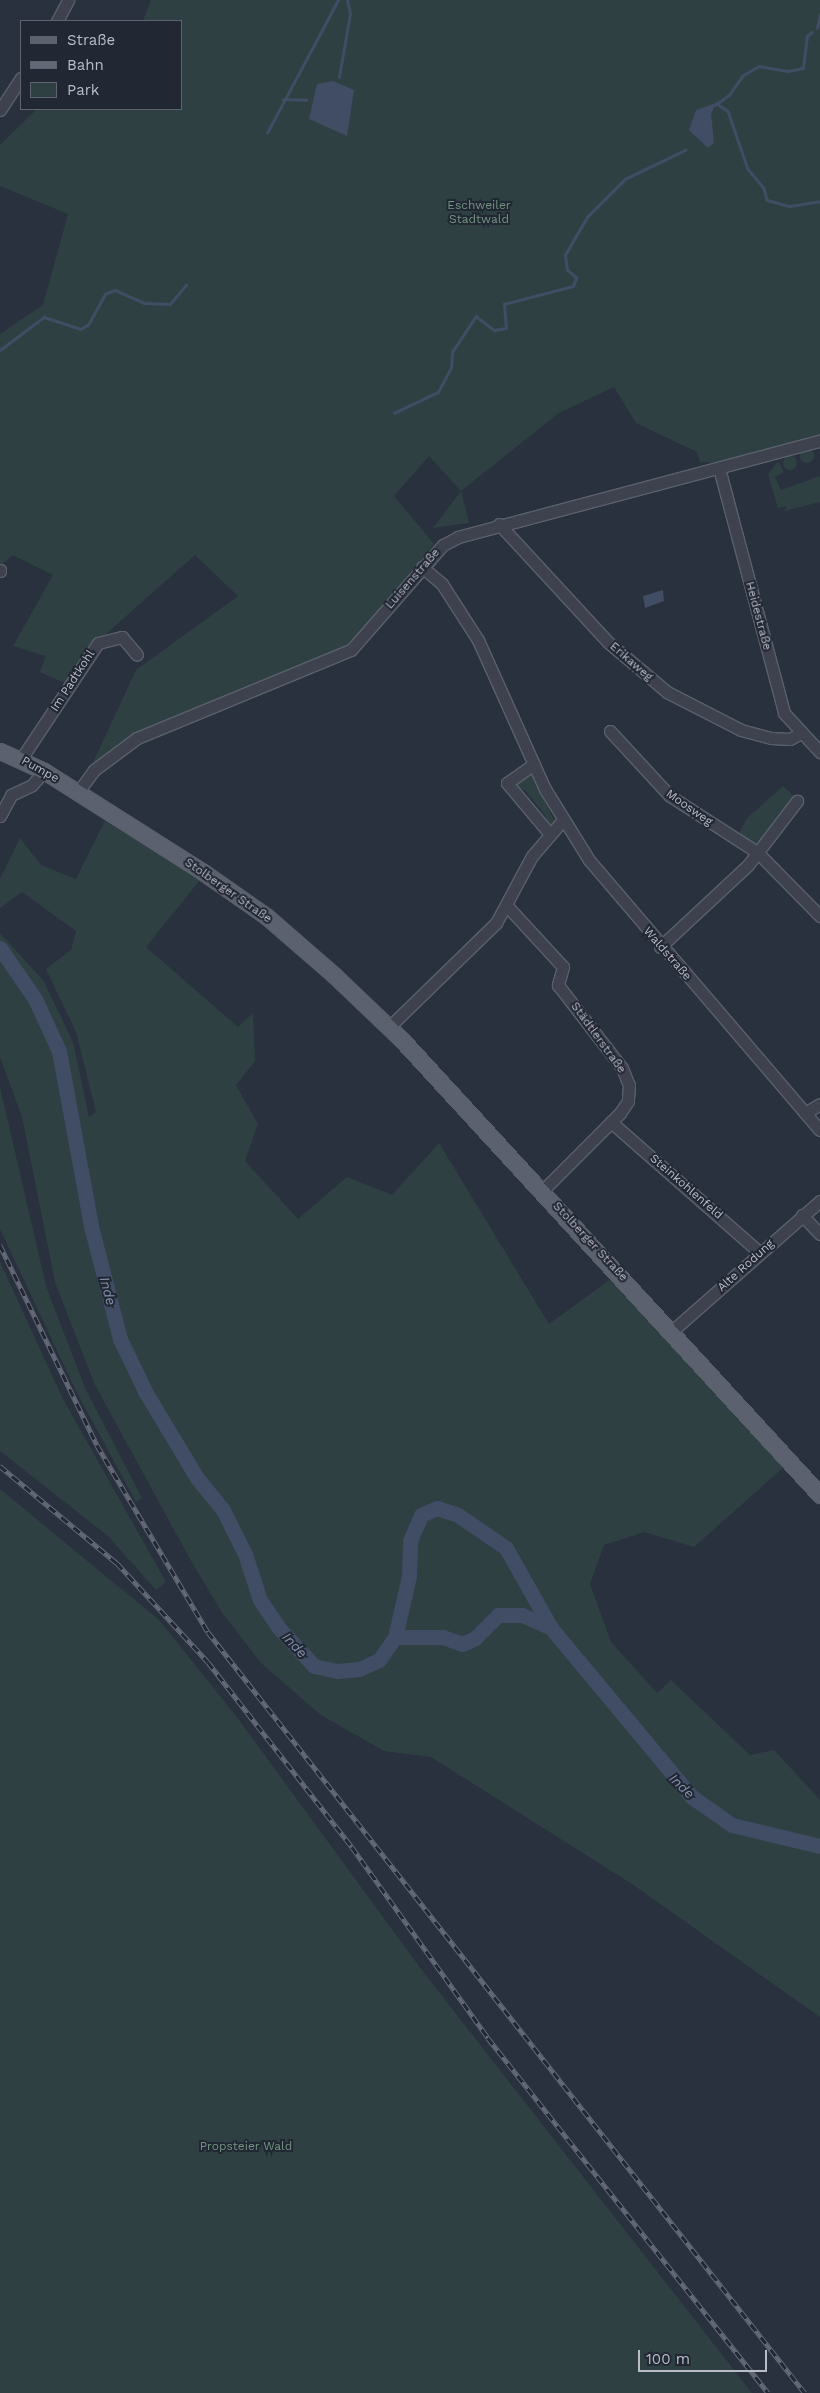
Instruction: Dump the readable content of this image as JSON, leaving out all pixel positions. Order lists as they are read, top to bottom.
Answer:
{
  "streets": {
    "main road": ["Pumpe", "Stolberger Straße"],
    "street": [
      "Luisenstraße",
      "Heidestraße",
      "Erikaweg",
      "Im Padtkohl",
      "Moosweg",
      "Waldstraße",
      "Städtlerstraße",
      "Steinkohlenfeld",
      "Alte Rodung"
    ]
  },
  "crossings": [
    ["Luisenstraße", "Heidestraße"],
    ["Luisenstraße", "Erikaweg"],
    ["Luisenstraße", "Pumpe"],
    ["Luisenstraße", "Stolberger Straße"],
    ["Luisenstraße", "Waldstraße"],
    ["Heidestraße", "Erikaweg"],
    ["Im Padtkohl", "Pumpe"],
    ["Pumpe", "Stolberger Straße"],
    ["Stolberger Straße", "Städtlerstraße"],
    ["Stolberger Straße", "Alte Rodung"],
    ["Städtlerstraße", "Steinkohlenfeld"],
    ["Steinkohlenfeld", "Alte Rodung"]
  ],
  "water": ["Inde"],
  "parks": ["Eschweiler Stadtwald", "Propsteier Wald"],
  "legend": ["Straße", "Bahn", "Park"],
  "scale_bar": "100 m"
}
